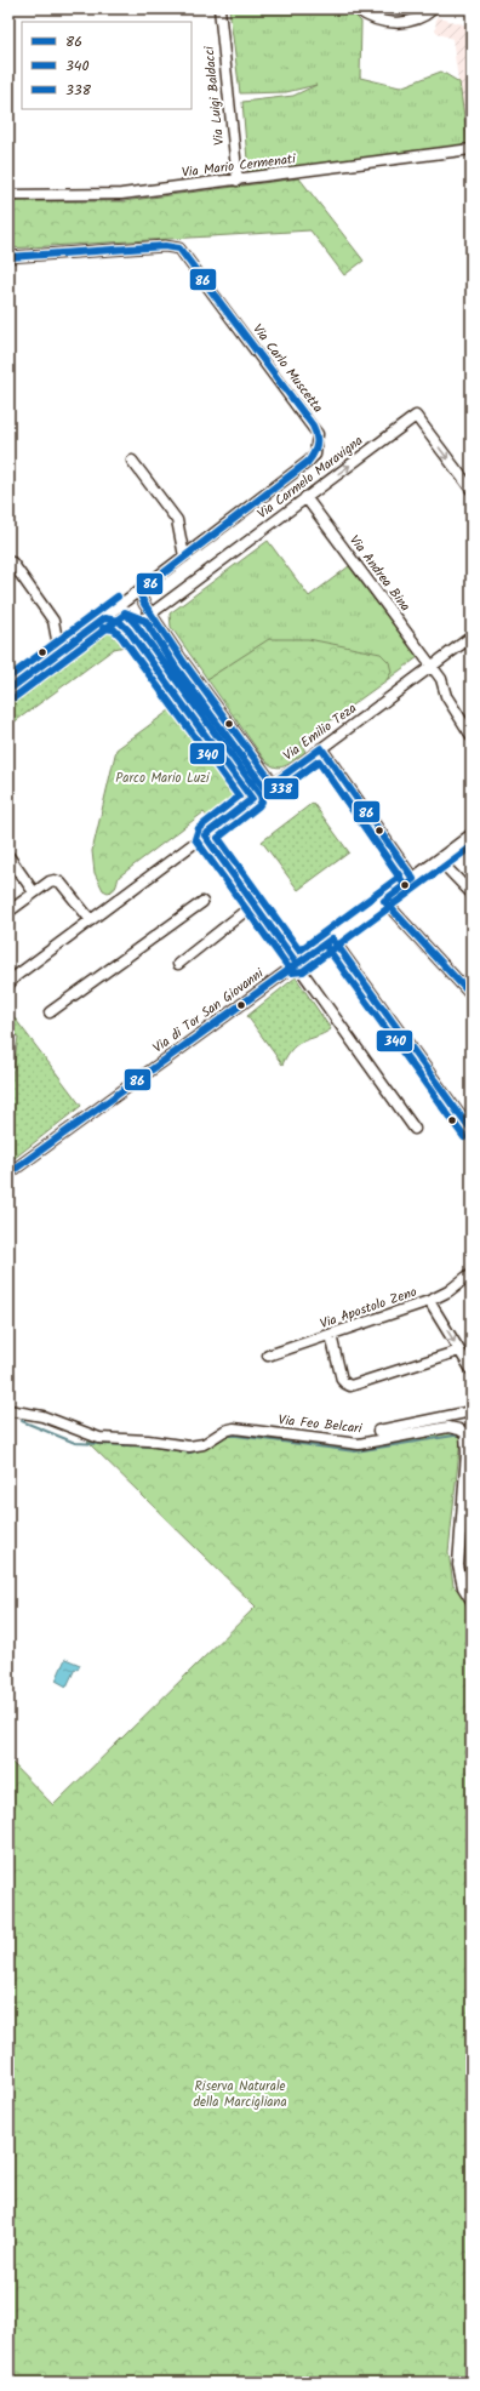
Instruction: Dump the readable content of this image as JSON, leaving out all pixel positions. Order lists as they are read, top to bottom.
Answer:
{
  "streets": {
    "street": [
      "Via Luigi Baldacci",
      "Via Mario Cermenati",
      "Via Carlo Muscetta",
      "Via Carmelo Maravigna",
      "Via Andrea Bina",
      "Via Emilio Teza",
      "Via di Tor San Giovanni",
      "Via Apostolo Zeno",
      "Via Feo Belcari"
    ]
  },
  "crossings": [
    ["Via Luigi Baldacci", "Via Mario Cermenati"],
    ["Via Carmelo Maravigna", "Via Andrea Bina"],
    ["Via Andrea Bina", "Via Emilio Teza"]
  ],
  "parks": ["Parco Mario Luzi", "Riserva Naturale della Marcigliana"],
  "lines": ["transit line 86", "transit line 338", "transit line 340"],
  "legend": ["86", "340", "338"]
}
